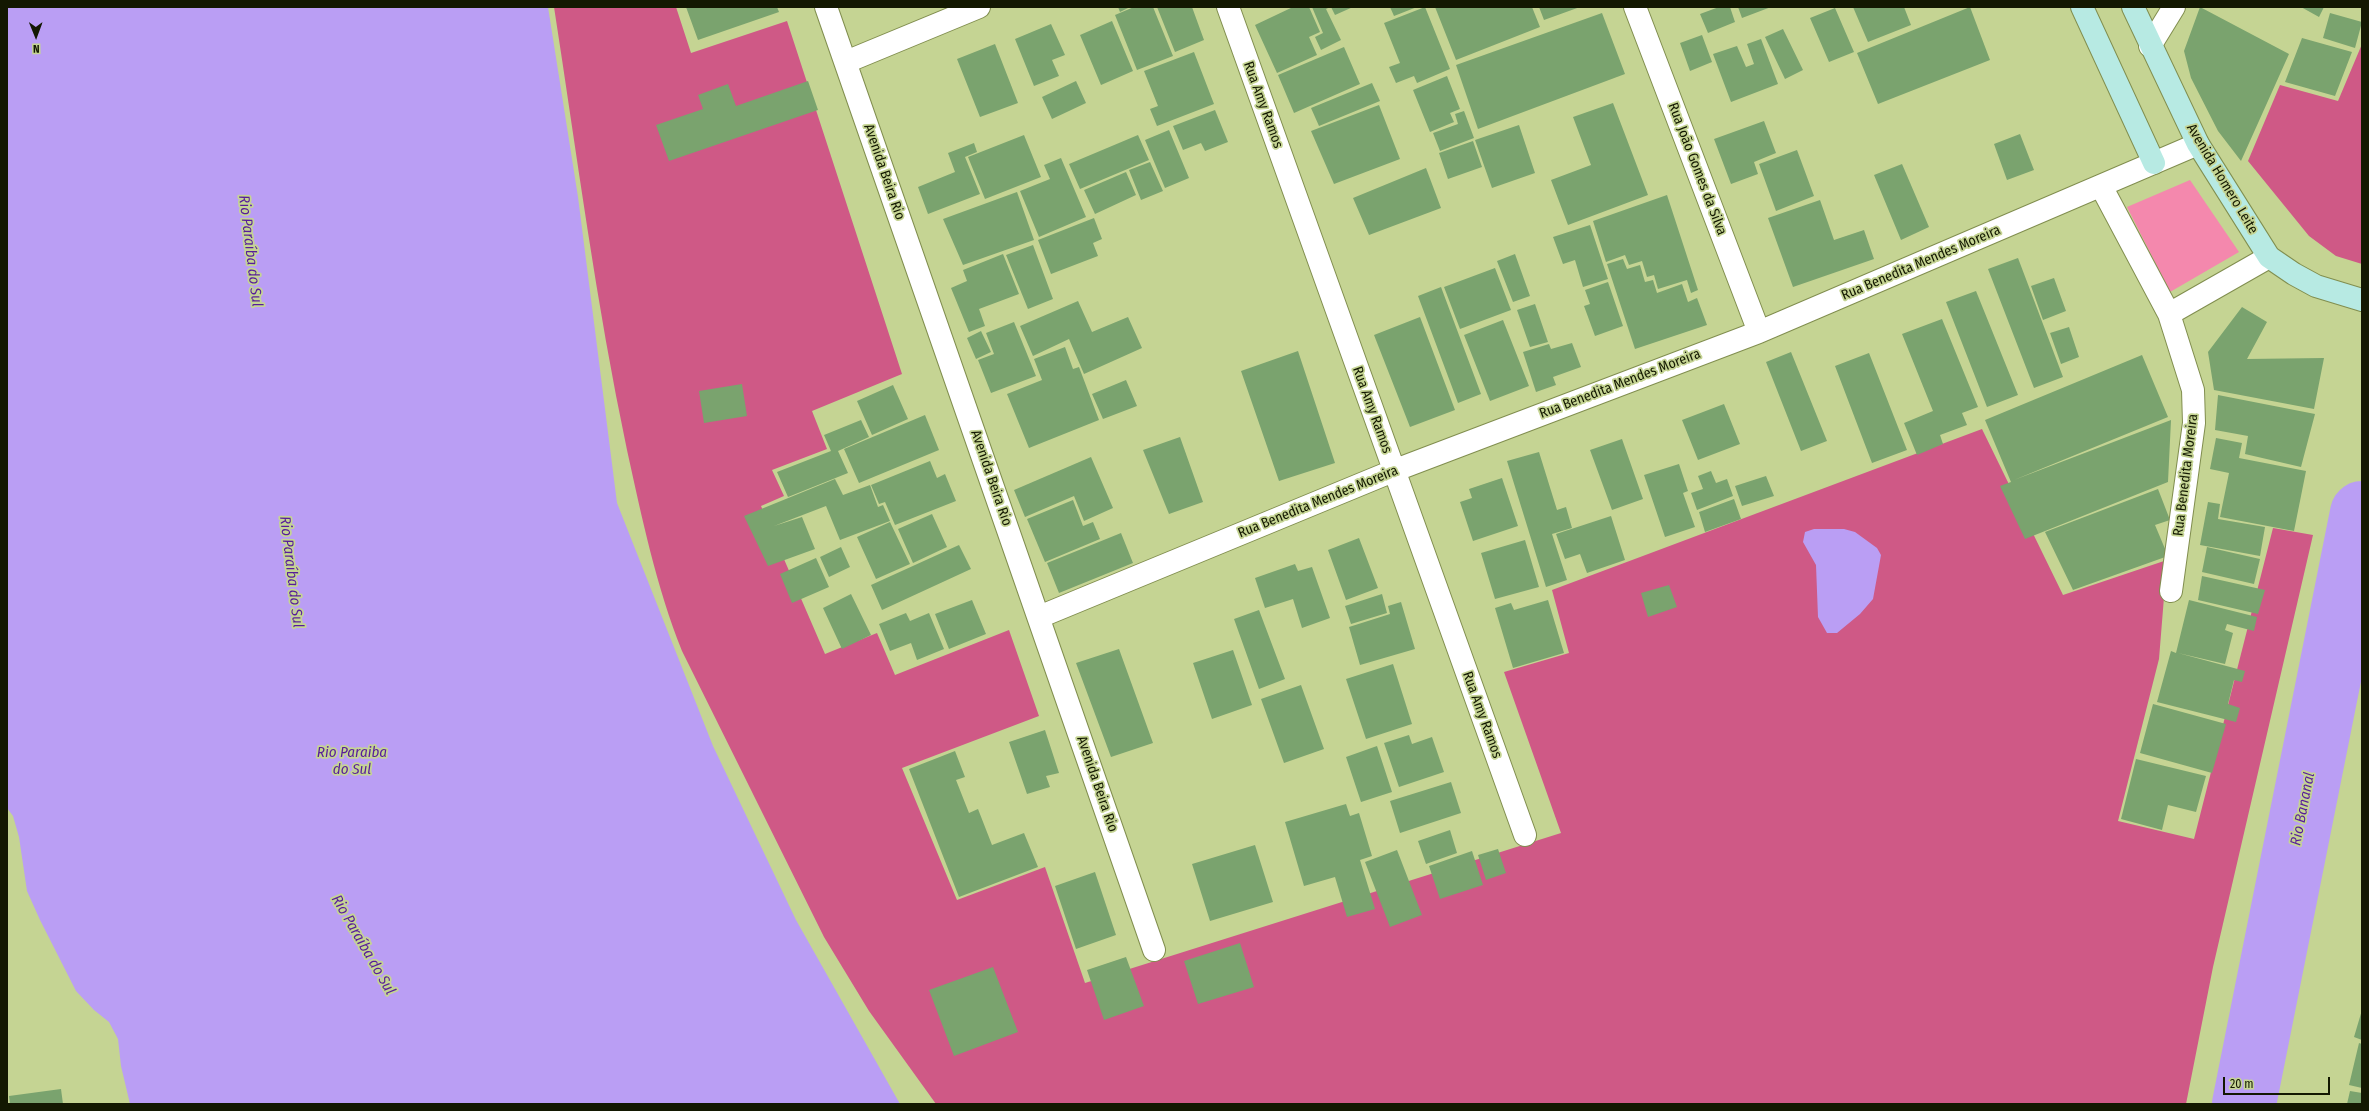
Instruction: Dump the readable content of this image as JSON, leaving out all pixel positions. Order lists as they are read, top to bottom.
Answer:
{
  "streets": {
    "street": [
      "Rua Amy Ramos",
      "Rua João Gomes da Silva",
      "Avenida Beira Rio",
      "Avenida Homero Leite",
      "Rua Benedita Mendes Moreira",
      "Rua Benedita Moreira"
    ]
  },
  "crossings": [
    ["Rua Amy Ramos", "Rua Benedita Mendes Moreira"],
    ["Rua João Gomes da Silva", "Rua Benedita Mendes Moreira"],
    ["Avenida Beira Rio", "Rua Benedita Mendes Moreira"],
    ["Avenida Homero Leite", "Rua Benedita Mendes Moreira"],
    ["Rua Benedita Mendes Moreira", "Rua Benedita Moreira"]
  ],
  "water": ["Rio Paraíba do Sul", "Rio Paraiba do Sul", "Rio Bananal"],
  "scale_bar": "20 m",
  "north": "bottom"
}
